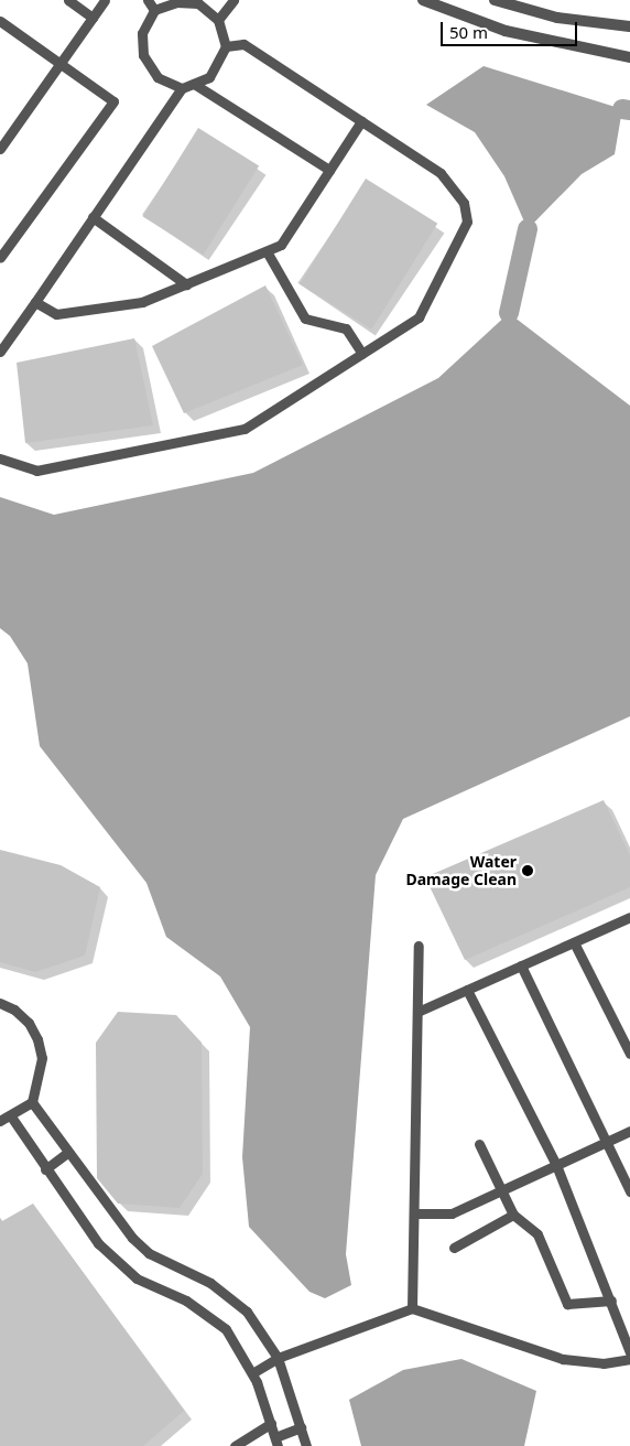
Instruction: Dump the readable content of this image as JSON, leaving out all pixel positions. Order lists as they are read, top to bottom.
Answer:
{
  "places": ["Water Damage Clean"],
  "scale_bar": "50 m"
}
